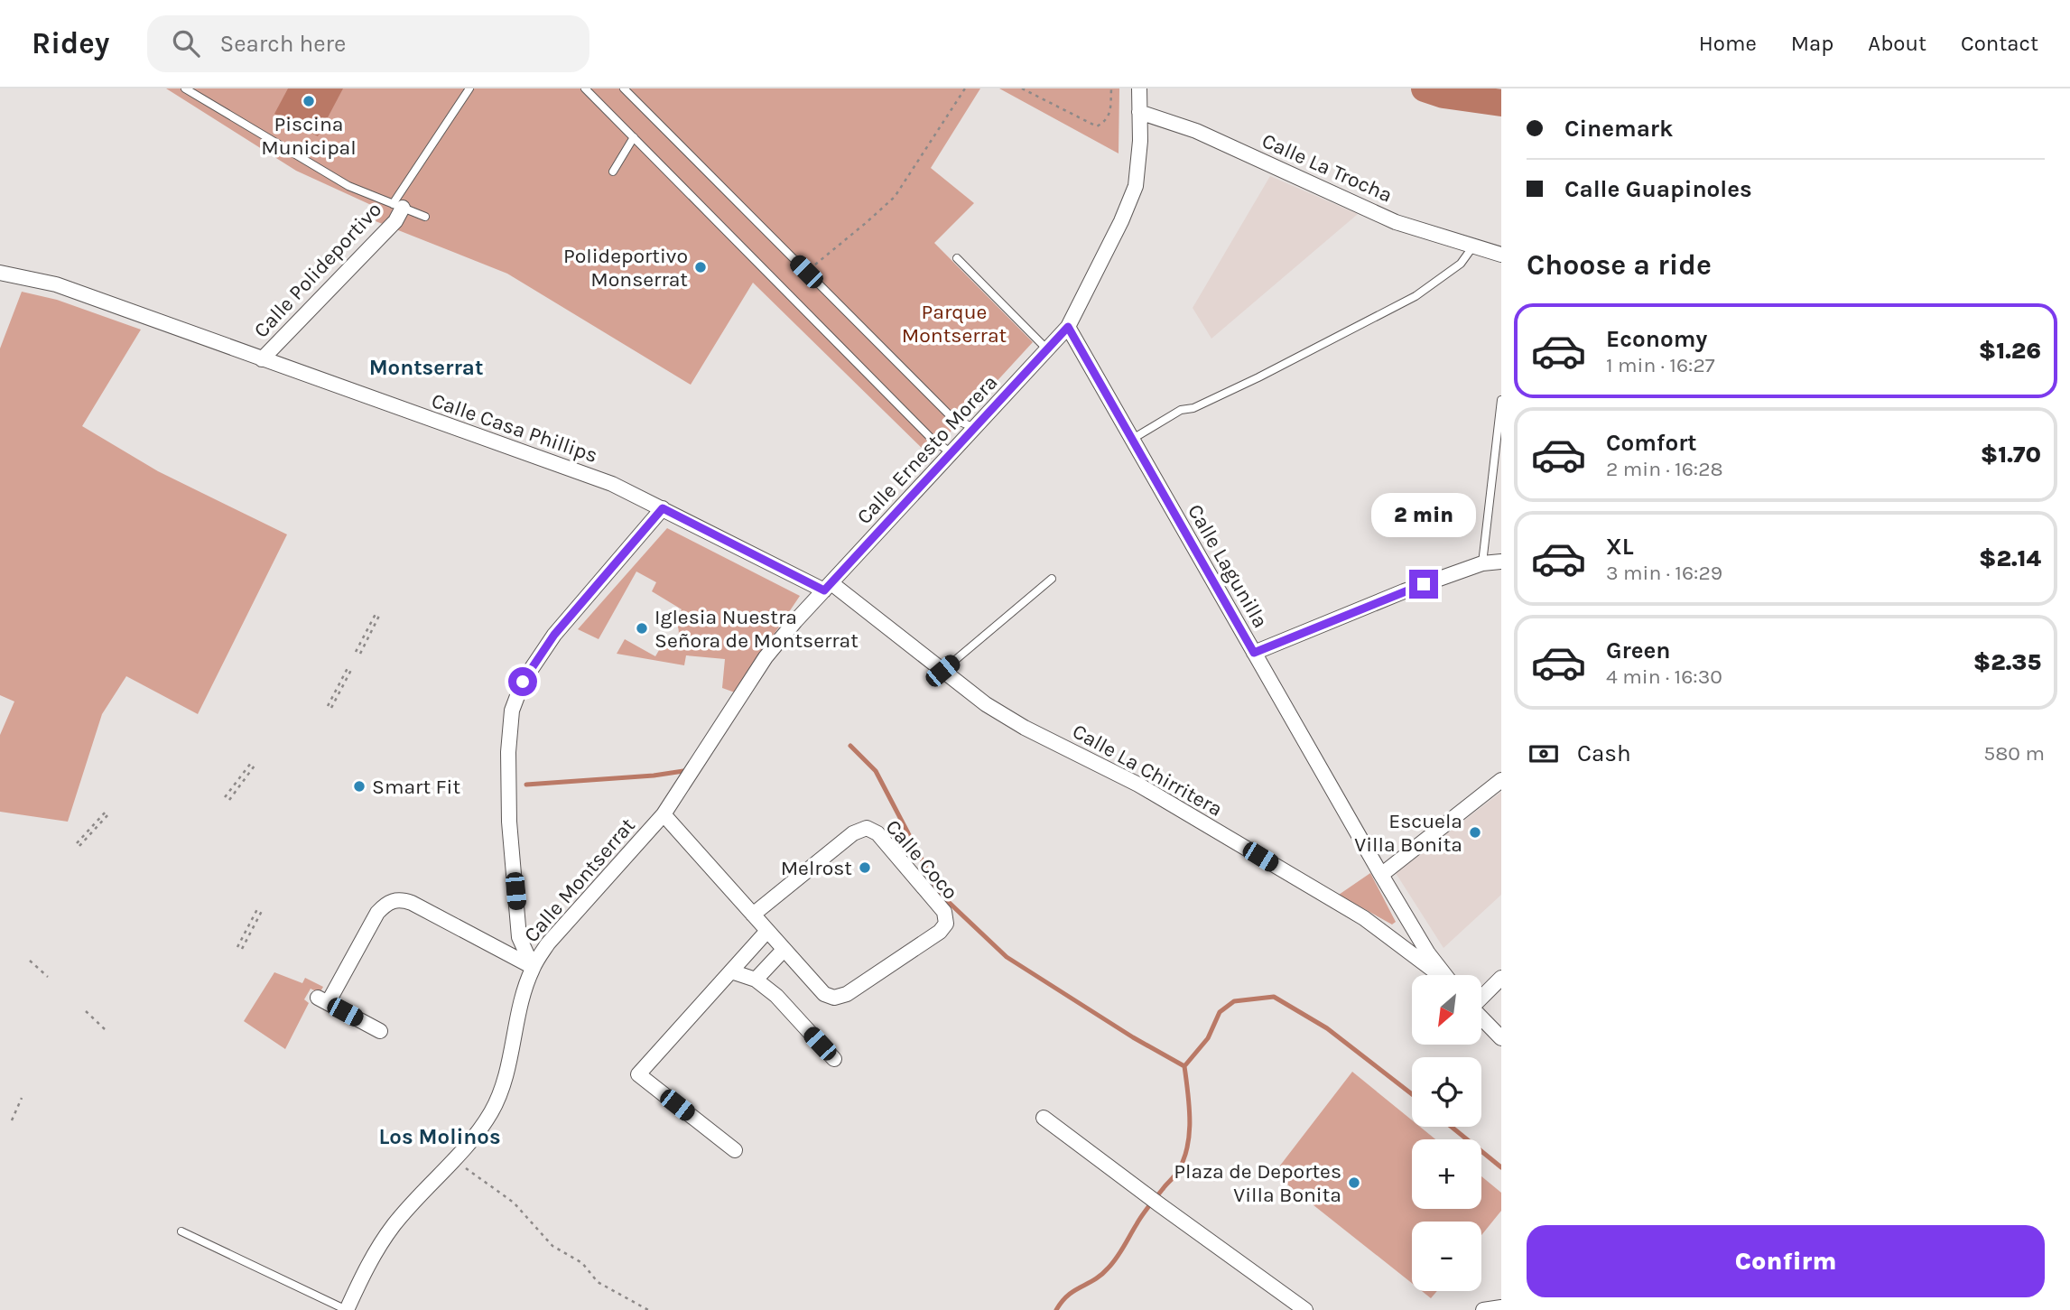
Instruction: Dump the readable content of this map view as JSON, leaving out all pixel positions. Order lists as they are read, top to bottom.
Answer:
{
  "streets": {
    "street": [
      "Calle La Trocha",
      "Calle Polideportivo",
      "Calle Casa Phillips",
      "Calle Ernesto Morera",
      "Calle Lagunilla",
      "Calle La Chirritera",
      "Calle Coco",
      "Calle Montserrat"
    ]
  },
  "crossings": [
    ["Calle La Trocha", "Calle Ernesto Morera"],
    ["Calle Polideportivo", "Calle Casa Phillips"],
    ["Calle Casa Phillips", "Calle Ernesto Morera"],
    ["Calle Casa Phillips", "Calle La Chirritera"],
    ["Calle Casa Phillips", "Calle Montserrat"],
    ["Calle Ernesto Morera", "Calle Lagunilla"],
    ["Calle Ernesto Morera", "Calle La Chirritera"],
    ["Calle Ernesto Morera", "Calle Montserrat"],
    ["Calle La Chirritera", "Calle Montserrat"],
    ["Calle Coco", "Calle Montserrat"]
  ],
  "districts": ["Montserrat", "Los Molinos"],
  "parks": ["Parque Montserrat"],
  "places": [
    "Piscina Municipal",
    "Polideportivo Monserrat",
    "Iglesia Nuestra Señora de Montserrat",
    "Smart Fit",
    "Escuela Villa Bonita",
    "Melrost",
    "Plaza de Deportes Villa Bonita"
  ],
  "north": "bottom left",
  "page": {
    "header": "Ridey",
    "search": "Search here",
    "nav": [
      "Home",
      "Map",
      "About",
      "Contact"
    ],
    "banner": ["Cinemark", "Calle Guapinoles"],
    "heading": "Choose a ride",
    "list": [
      {
        "name": "Economy",
        "note": "1 min · 16:27",
        "value": "$1.26"
      },
      {
        "name": "Comfort",
        "note": "2 min · 16:28",
        "value": "$1.70"
      },
      {
        "name": "XL",
        "note": "3 min · 16:29",
        "value": "$2.14"
      },
      {
        "name": "Green",
        "note": "4 min · 16:30",
        "value": "$2.35"
      }
    ],
    "bubble": "2 min",
    "pay": ["Cash", "580 m"],
    "map_buttons": ["+", "−"],
    "buttons": "Confirm"
  }
}
